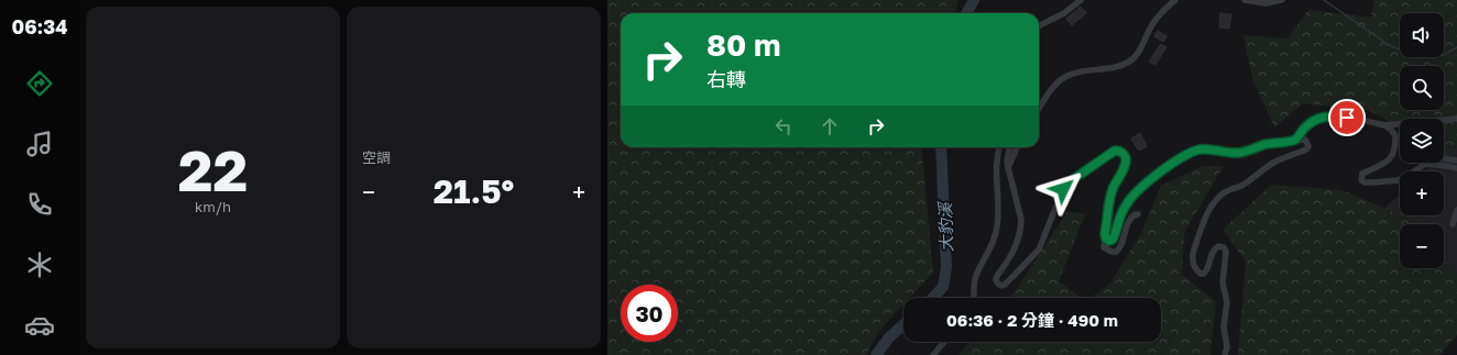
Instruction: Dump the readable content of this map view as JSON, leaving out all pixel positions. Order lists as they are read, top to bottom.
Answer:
{
  "water": ["大豹溪"],
  "page": {
    "tabs": "06:34",
    "tile": [
      ["22", "km/h"],
      "空調"
    ],
    "map_buttons": ["+", "−"],
    "turn": ["80 m", "右轉"],
    "heat": ["−", "21.5°", "+"],
    "limit": "30",
    "trip": "06:36 · 2 分鐘 · 490 m"
  }
}
